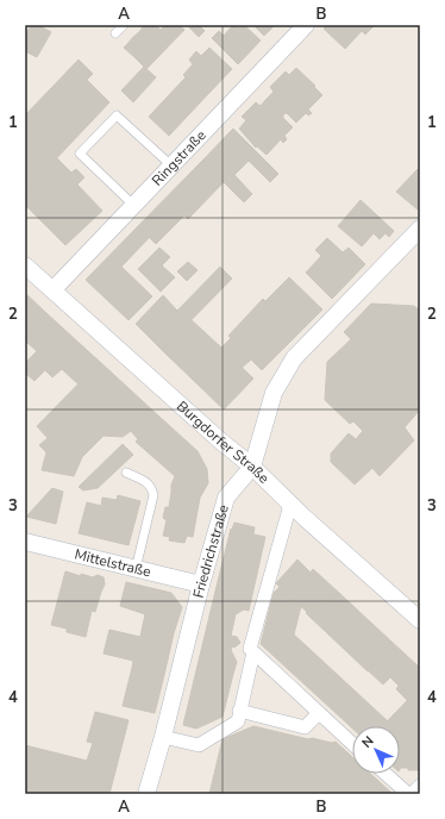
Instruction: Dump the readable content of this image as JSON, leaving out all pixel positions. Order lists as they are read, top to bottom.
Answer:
{
  "streets": {
    "street": [
      "Ringstraße",
      "Burgdorfer Straße",
      "Friedrichstraße",
      "Mittelstraße"
    ]
  },
  "crossings": [
    ["Ringstraße", "Burgdorfer Straße"],
    ["Burgdorfer Straße", "Friedrichstraße"],
    ["Friedrichstraße", "Mittelstraße"]
  ],
  "north": "top left",
  "grid": {
    "columns": ["A", "B"],
    "rows": [
      "1",
      "2",
      "3",
      "4"
    ]
  }
}
